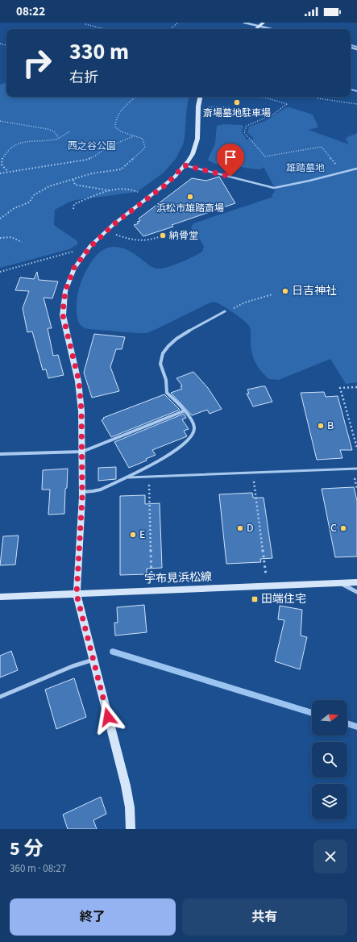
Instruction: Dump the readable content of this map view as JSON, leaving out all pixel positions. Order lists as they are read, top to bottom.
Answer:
{
  "streets": {
    "street": ["宇布見浜松線"]
  },
  "parks": ["西之谷公園", "雄踏墓地"],
  "places": {
    "other": [
      "斎場墓地駐車場",
      "浜松市雄踏斎場",
      "納骨堂",
      "日吉神社",
      "B",
      "D",
      "C",
      "E"
    ],
    "transit": ["田端住宅"]
  },
  "north": "right",
  "page": {
    "status": "08:22",
    "turn": ["330 m", "右折"],
    "heading": ["5 分", "360 m · 08:27"],
    "buttons": ["終了", "共有"]
  }
}
